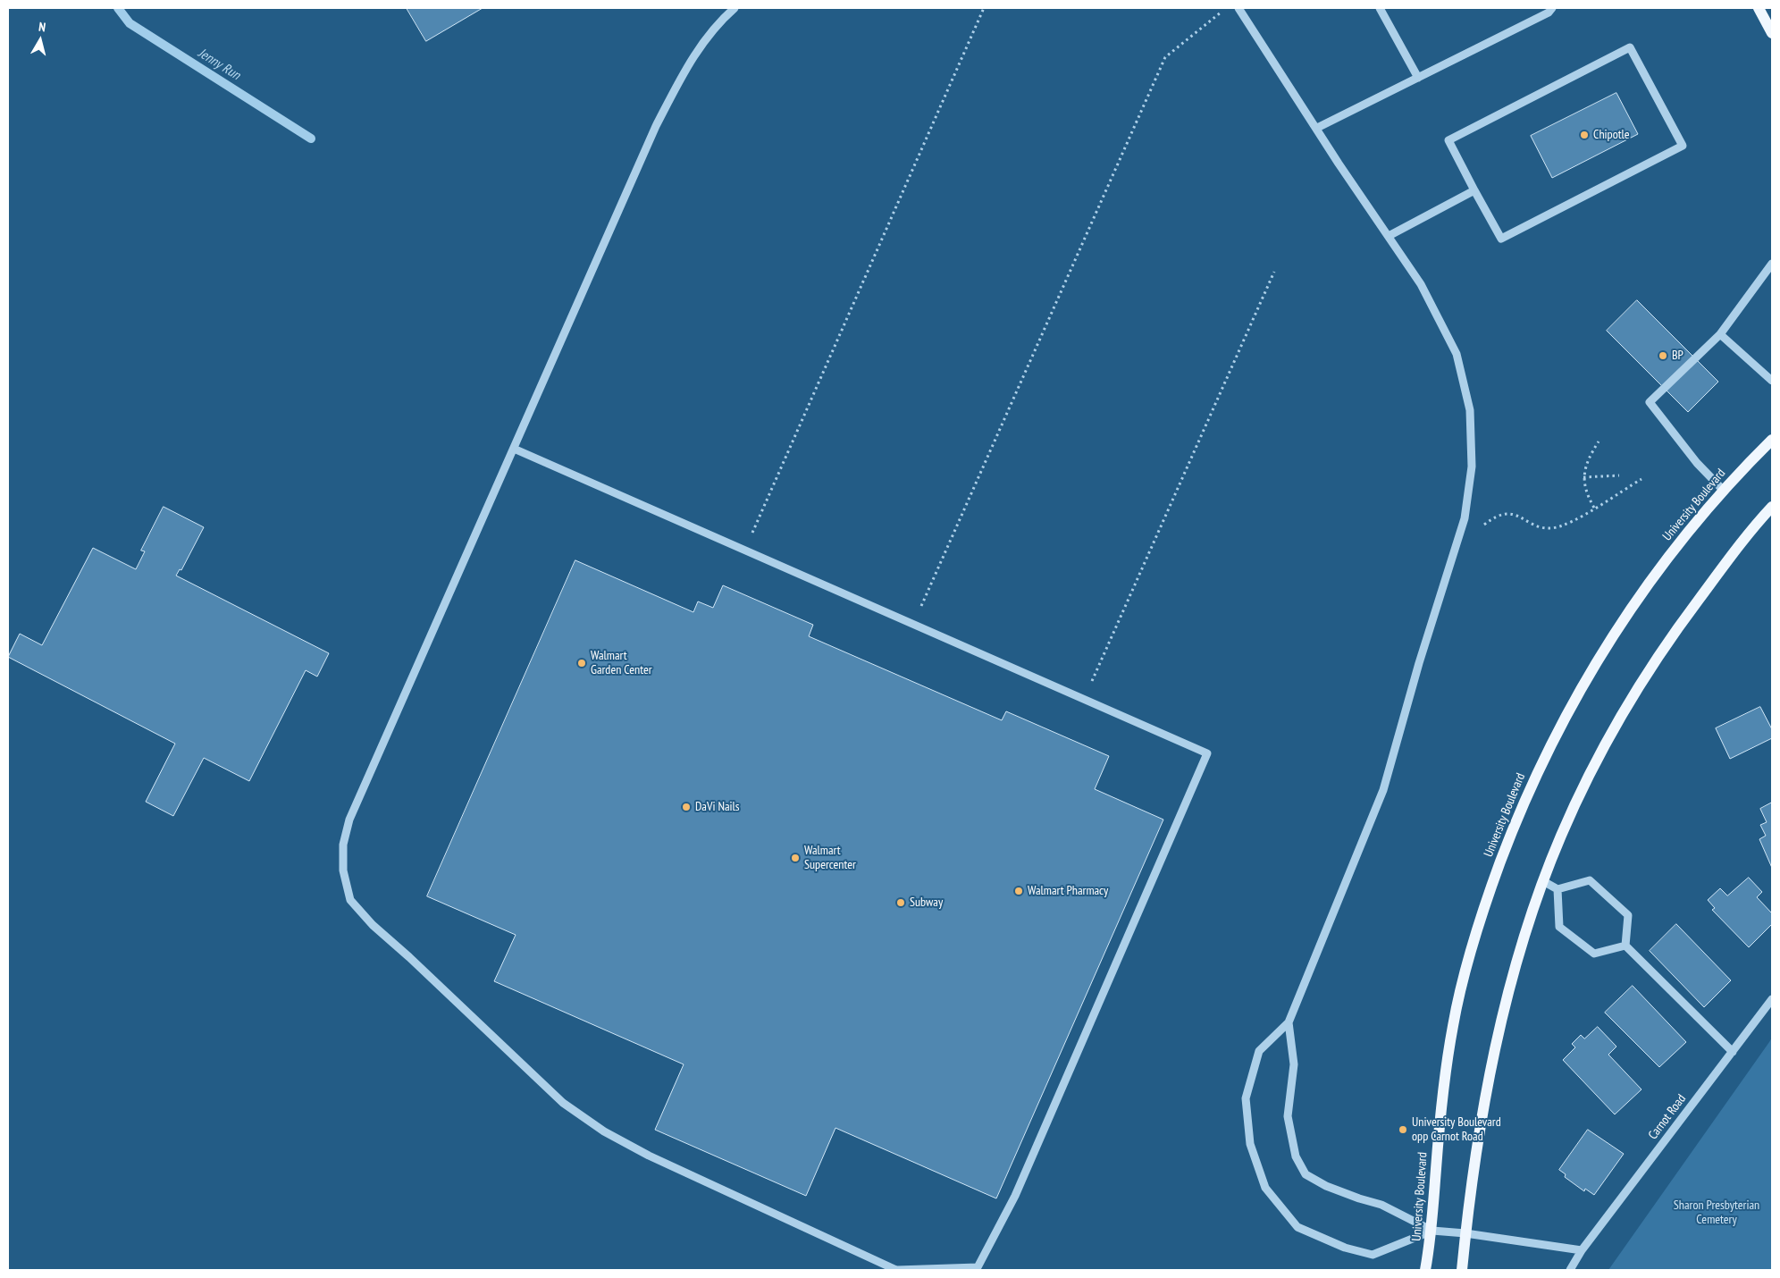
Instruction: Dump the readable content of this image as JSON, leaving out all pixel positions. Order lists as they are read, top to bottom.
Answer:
{
  "streets": {
    "main road": ["University Boulevard"],
    "street": ["Carnot Road"]
  },
  "water": ["Jenny Run"],
  "parks": ["Sharon Presbyterian Cemetery"],
  "places": [
    "Chipotle",
    "BP",
    "Walmart Garden Center",
    "DaVi Nails",
    "Walmart Supercenter",
    "Walmart Pharmacy",
    "Subway",
    "University Boulevard opp Carnot Road"
  ],
  "north": "top"
}
